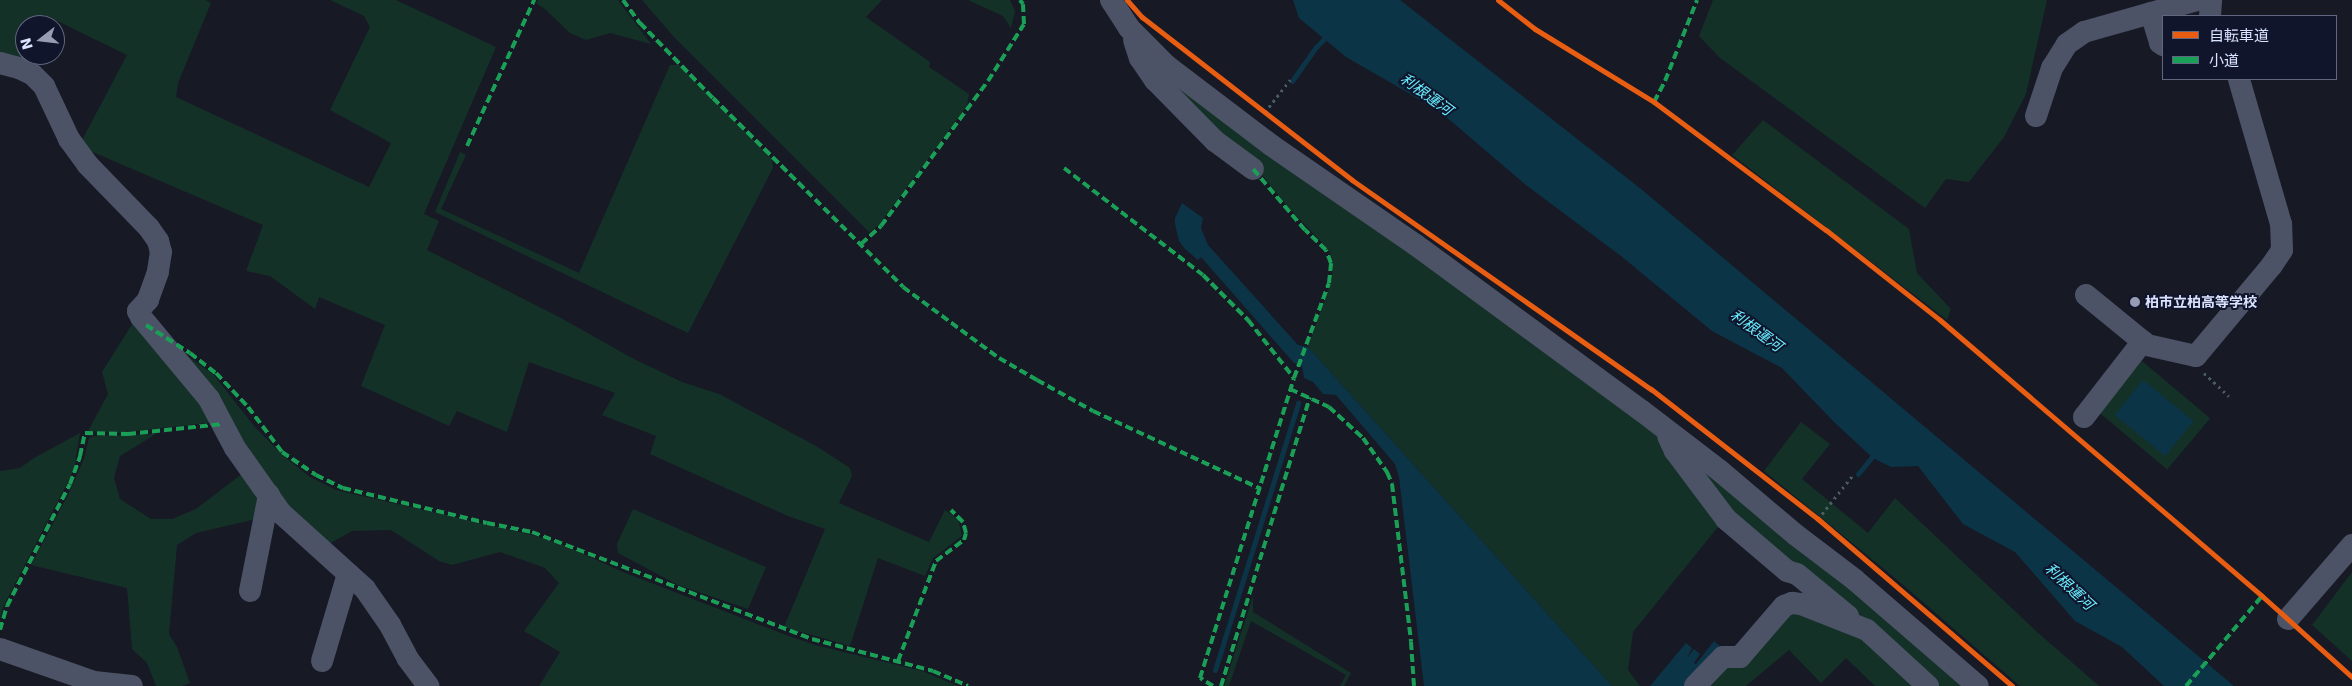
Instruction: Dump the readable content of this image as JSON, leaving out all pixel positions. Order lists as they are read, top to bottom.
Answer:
{
  "water": ["利根運河"],
  "places": ["柏市立柏高等学校"],
  "legend": ["自転車道", "小道"],
  "north": "left"
}
